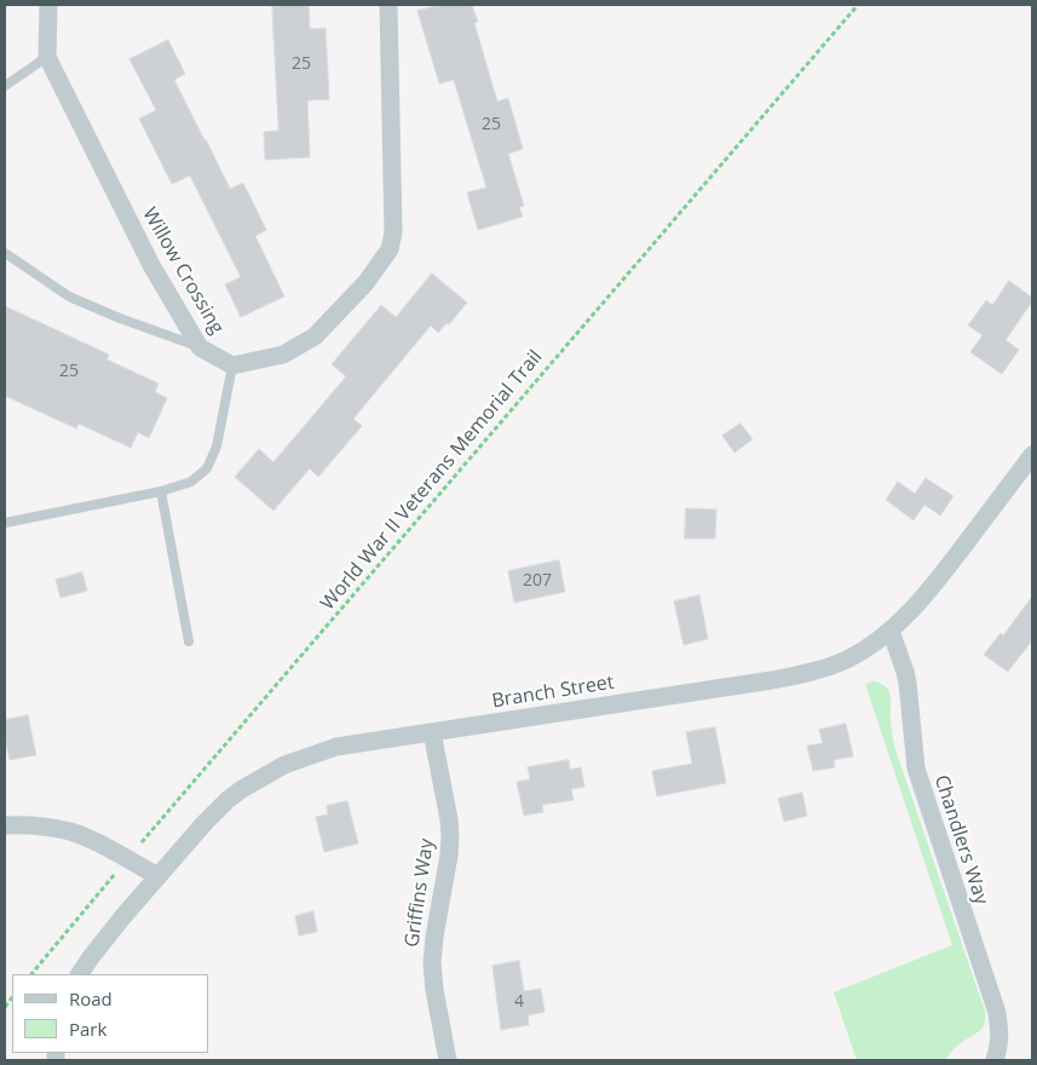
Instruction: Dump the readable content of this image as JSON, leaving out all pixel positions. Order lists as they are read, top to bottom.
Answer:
{
  "streets": {
    "street": [
      "Willow Crossing",
      "Branch Street",
      "Chandlers Way",
      "Griffins Way"
    ],
    "path": ["World War II Veterans Memorial Trail"]
  },
  "crossings": [
    ["Branch Street", "Chandlers Way"],
    ["Branch Street", "Griffins Way"]
  ],
  "house_numbers": [
    "25",
    "25",
    "25",
    "207",
    "4"
  ],
  "legend": ["Road", "Park"]
}
